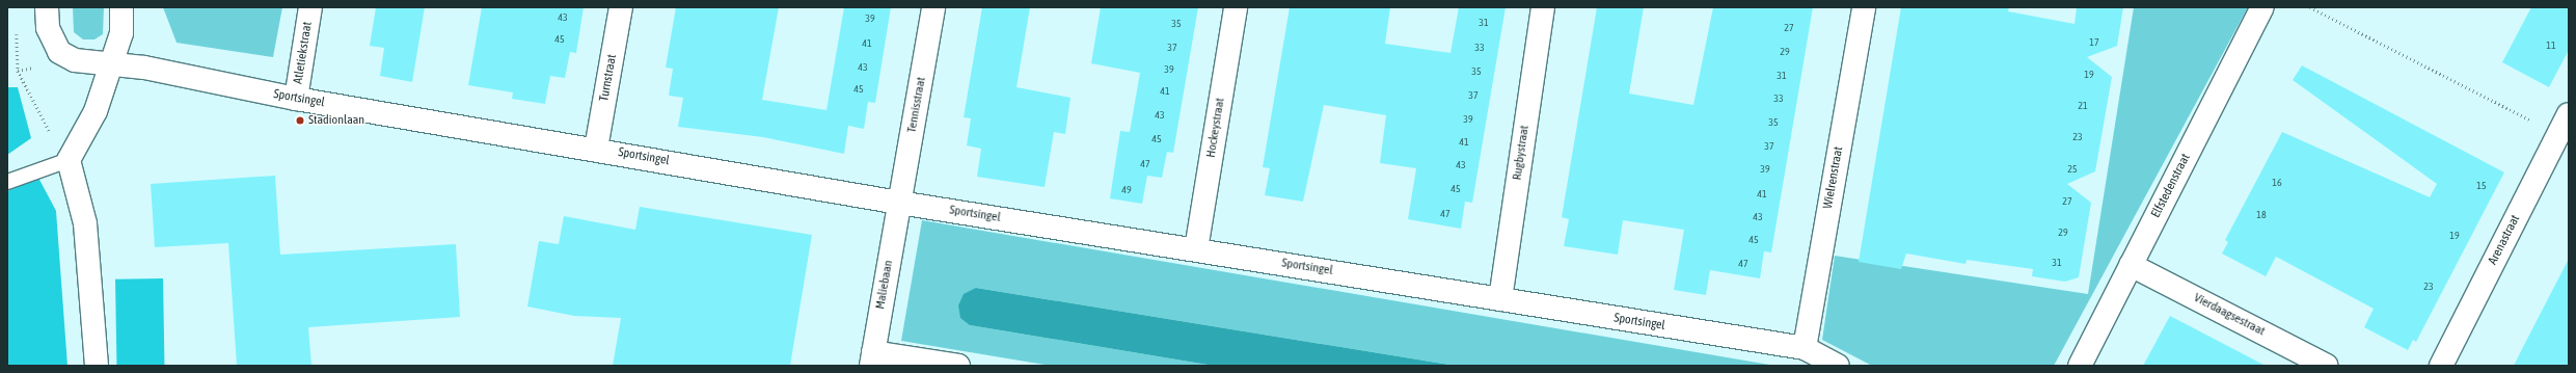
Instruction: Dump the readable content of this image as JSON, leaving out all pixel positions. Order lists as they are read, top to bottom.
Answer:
{
  "streets": {
    "street": [
      "Atletiekstraat",
      "Turnstraat",
      "Sportsingel",
      "Tennisstraat",
      "Hockeystraat",
      "Rugbystraat",
      "Wielrenstraat",
      "Elfstedenstraat",
      "Arenastraat",
      "Maliebaan",
      "Vierdaagsestraat"
    ]
  },
  "crossings": [
    ["Atletiekstraat", "Sportsingel"],
    ["Turnstraat", "Sportsingel"],
    ["Sportsingel", "Tennisstraat"],
    ["Sportsingel", "Hockeystraat"],
    ["Sportsingel", "Rugbystraat"],
    ["Sportsingel", "Wielrenstraat"],
    ["Sportsingel", "Maliebaan"],
    ["Tennisstraat", "Maliebaan"],
    ["Elfstedenstraat", "Vierdaagsestraat"]
  ],
  "places": ["Stadionlaan"],
  "house_numbers": [
    "43",
    "39",
    "31",
    "35",
    "27",
    "45",
    "17",
    "41",
    "11",
    "37",
    "33",
    "29",
    "43",
    "39",
    "35",
    "19",
    "31",
    "45",
    "41",
    "37",
    "33",
    "21",
    "43",
    "39",
    "35",
    "23",
    "45",
    "41",
    "37",
    "47",
    "43",
    "39",
    "25",
    "16",
    "15",
    "45",
    "49",
    "41",
    "27",
    "47",
    "18",
    "43",
    "29",
    "19",
    "45",
    "31",
    "47",
    "23"
  ]
}
